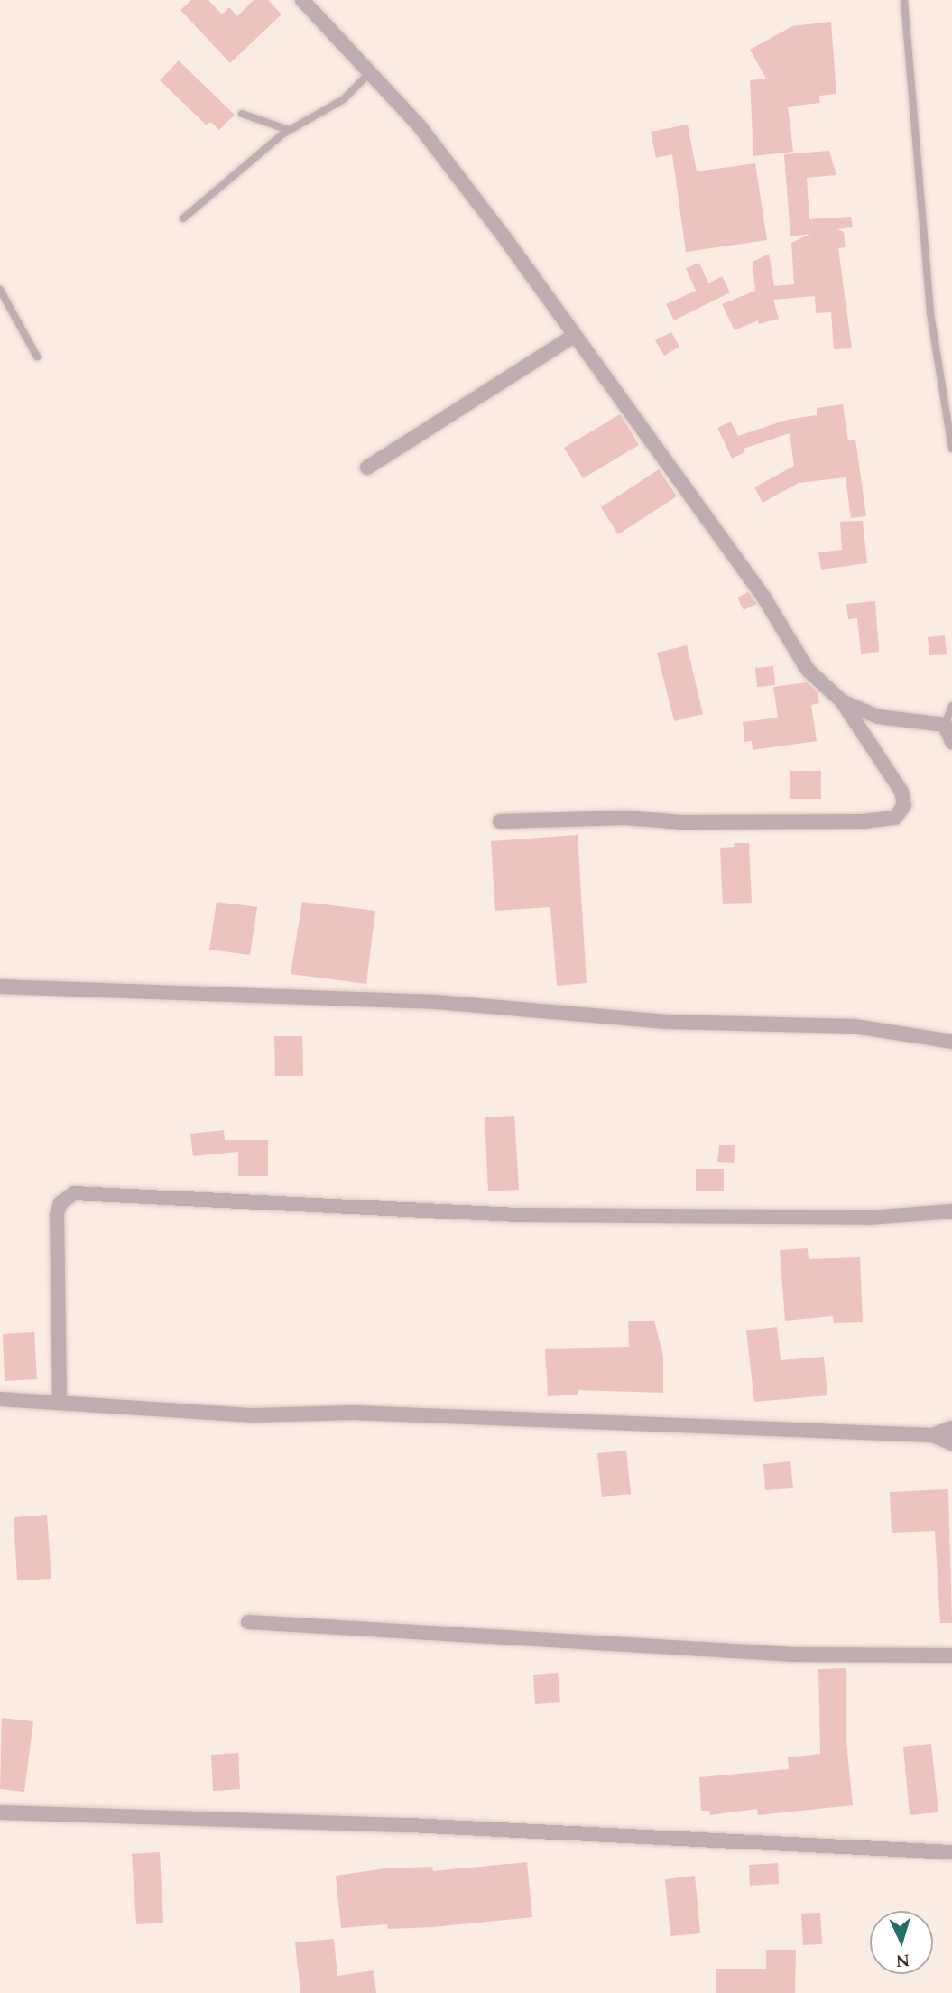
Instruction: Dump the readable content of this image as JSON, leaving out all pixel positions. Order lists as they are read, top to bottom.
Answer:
{
  "north": "bottom"
}
